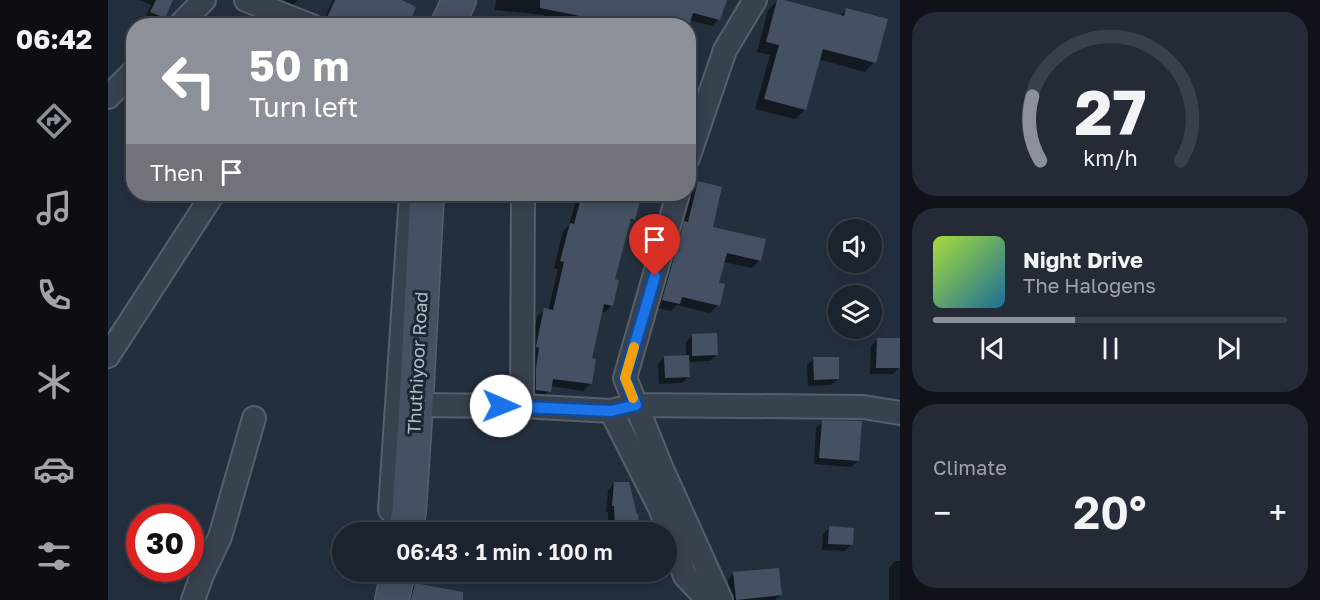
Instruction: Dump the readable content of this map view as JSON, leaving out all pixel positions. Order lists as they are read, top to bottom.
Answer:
{
  "streets": {
    "main road": ["Thuthiyoor Road"]
  },
  "page": {
    "tabs": "06:42",
    "turn": ["50 m", "Turn left"],
    "then": "Then",
    "song": ["Night Drive", "The Halogens"],
    "tile": "Climate",
    "heat": ["−", "20°", "+"],
    "limit": "30",
    "trip": "06:43 · 1 min · 100 m",
    "gauge": ["27", "km/h"]
  }
}
